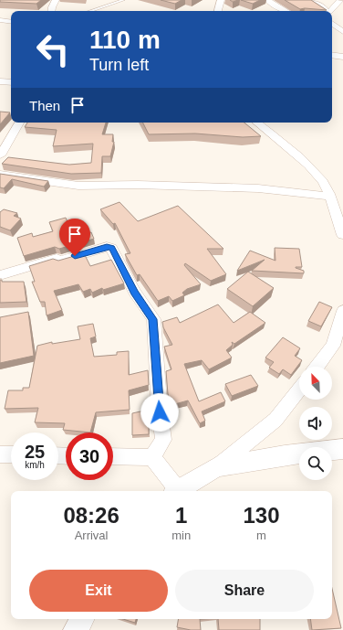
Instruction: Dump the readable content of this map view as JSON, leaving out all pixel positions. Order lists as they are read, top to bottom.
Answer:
{
  "north": "top left",
  "page": {
    "turn": ["110 m", "Turn left"],
    "then": "Then",
    "speed": "25 km/h",
    "limit": "30",
    "eta": [
      "08:26",
      "Arrival",
      "1",
      "min",
      "130",
      "m"
    ],
    "buttons": ["Exit", "Share"]
  }
}
